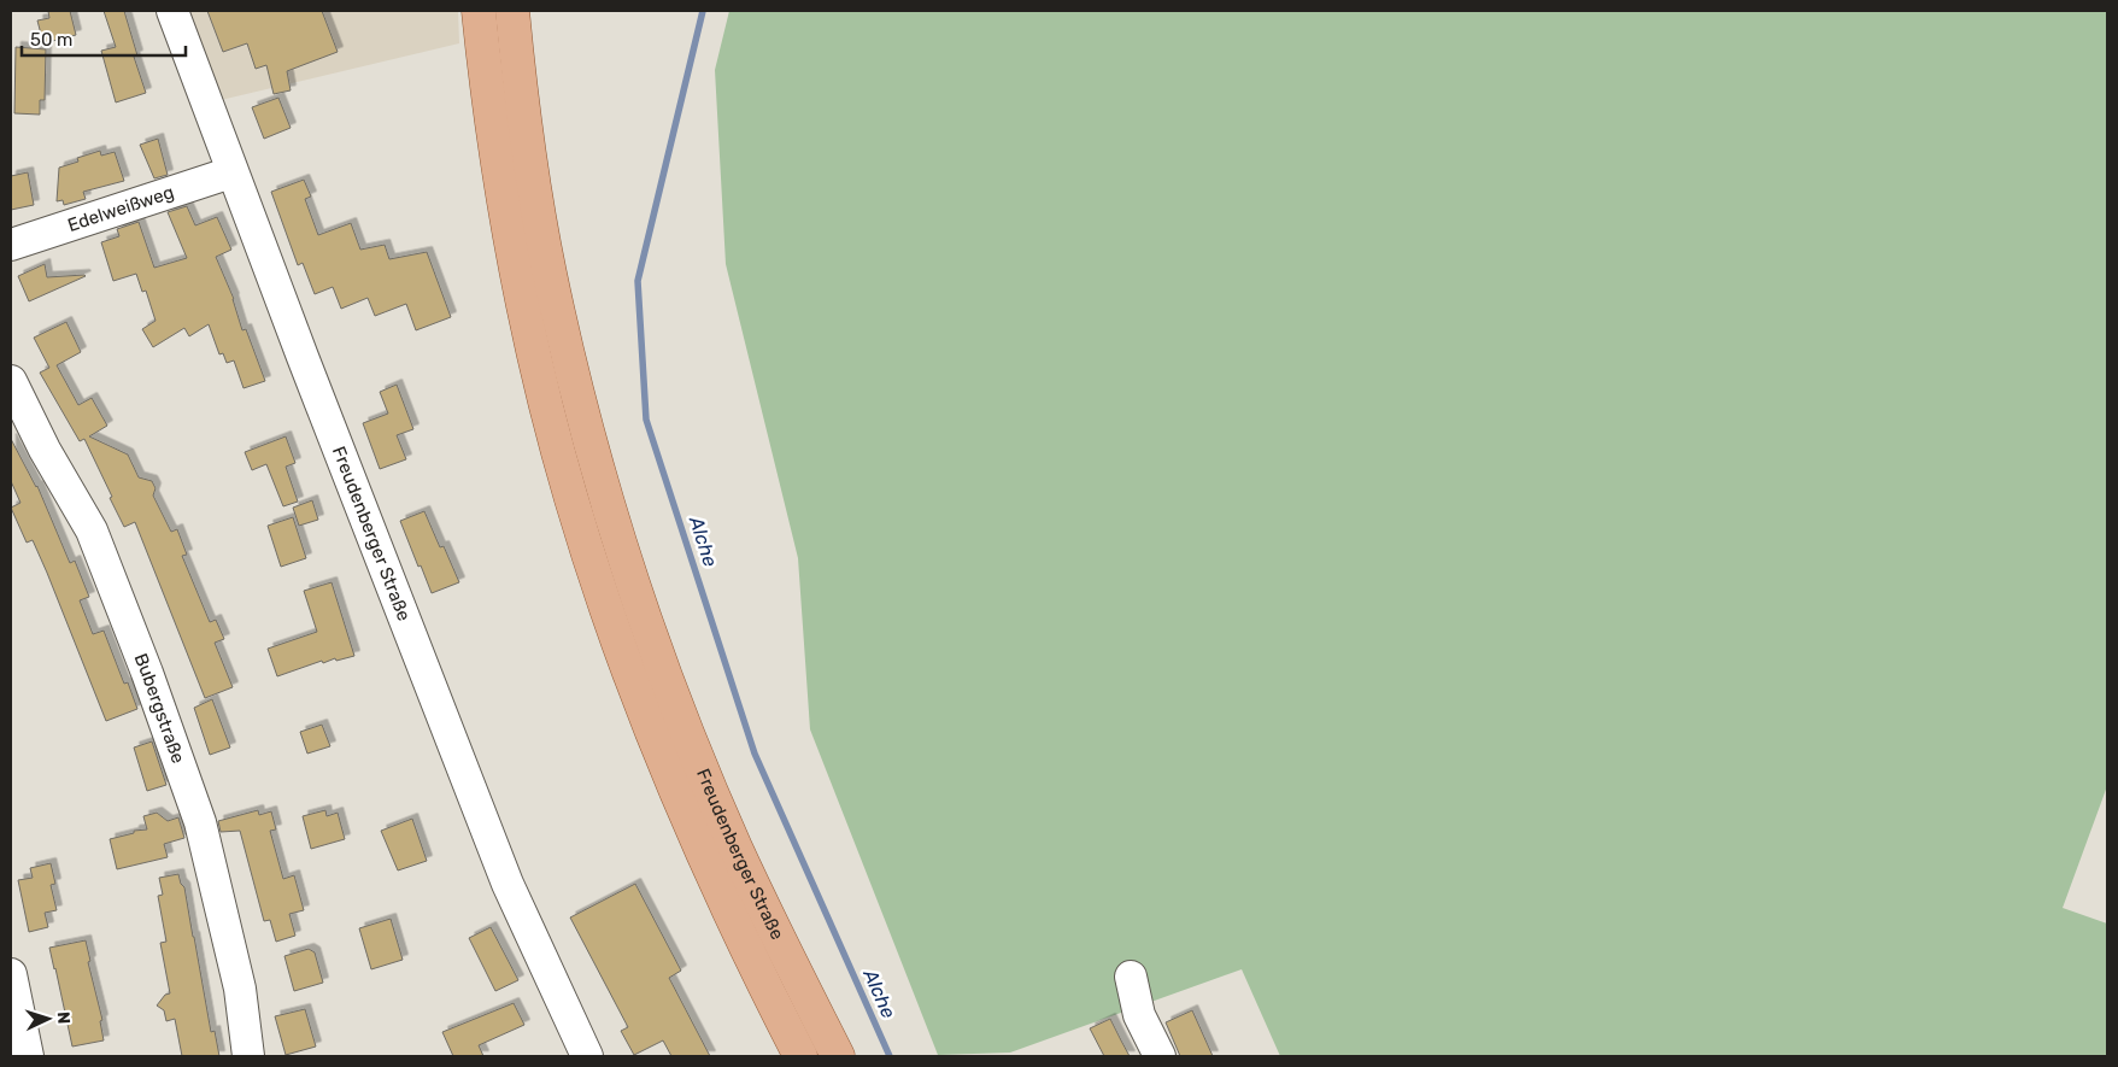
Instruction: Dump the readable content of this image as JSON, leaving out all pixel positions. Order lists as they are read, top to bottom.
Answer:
{
  "streets": {
    "main road": ["Freudenberger Straße"],
    "street": ["Edelweißweg", "Bubergstraße"]
  },
  "crossings": [
    ["Edelweißweg", "Freudenberger Straße"]
  ],
  "water": ["Alche"],
  "scale_bar": "50 m",
  "north": "right"
}
